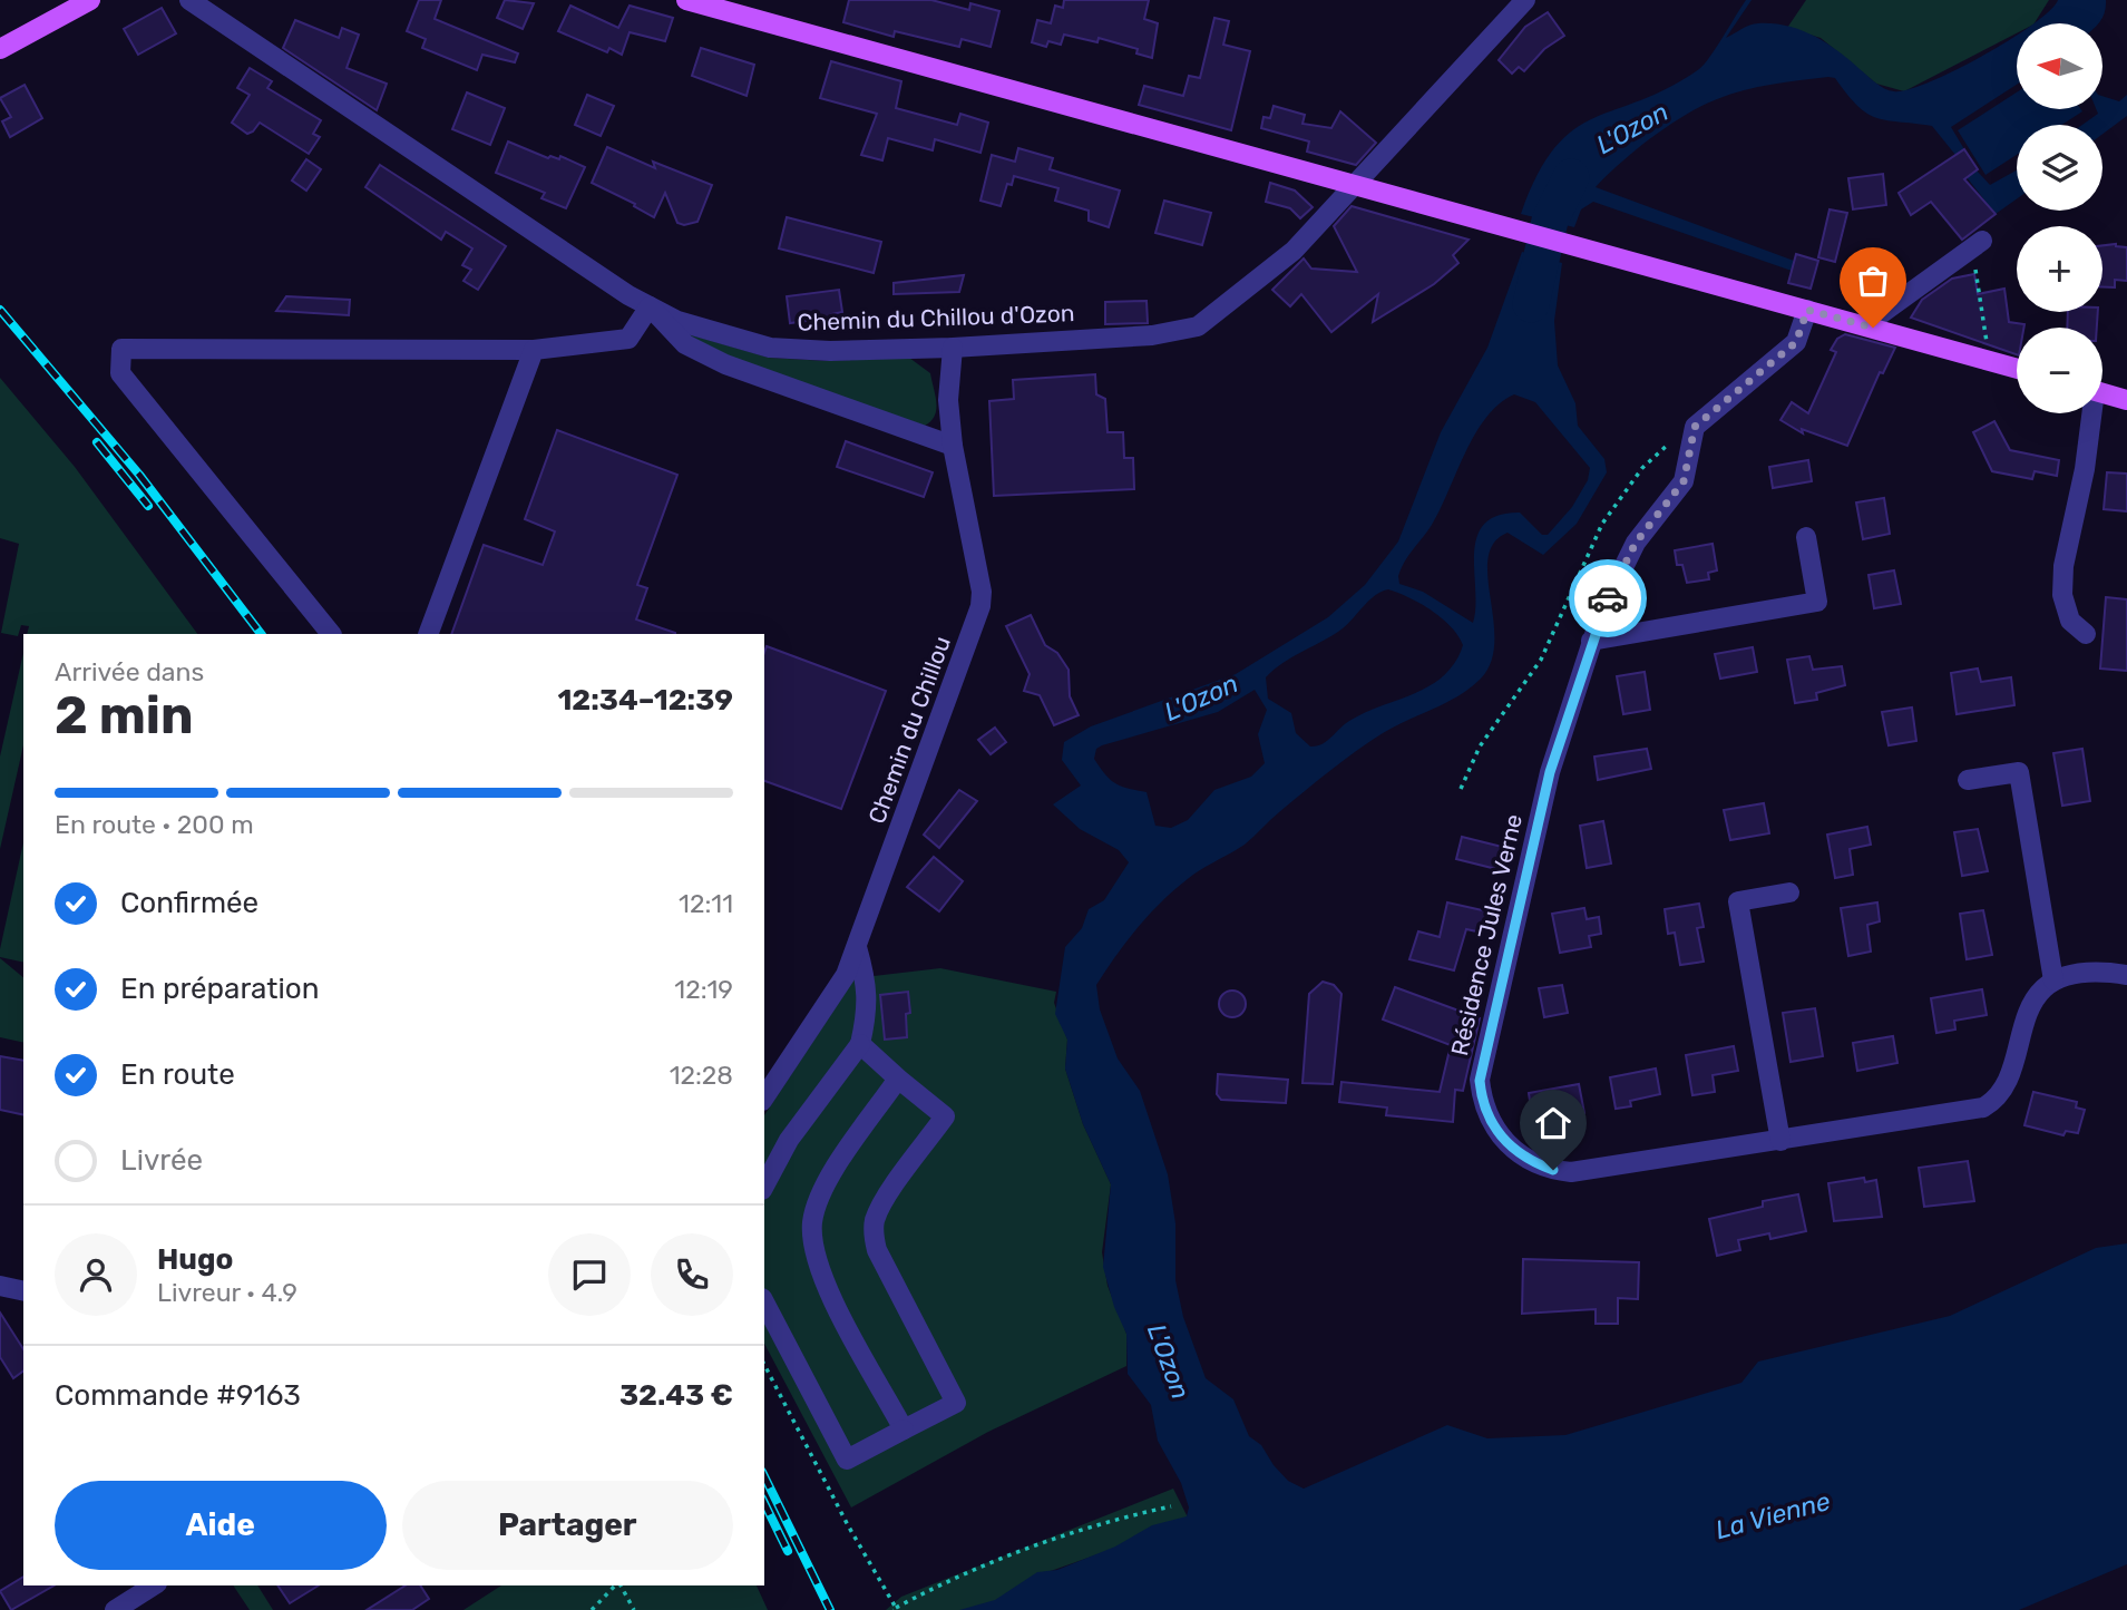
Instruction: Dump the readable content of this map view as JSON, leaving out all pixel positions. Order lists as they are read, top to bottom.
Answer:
{
  "streets": {
    "street": ["Chemin du Chillou d'Ozon", "Chemin du Chillou", "Résidence Jules Verne"]
  },
  "crossings": [
    ["Chemin du Chillou d'Ozon", "Chemin du Chillou"]
  ],
  "water": ["L'Ozon", "La Vienne"],
  "north": "left",
  "page": {
    "map_buttons": ["+", "−"],
    "heading": ["2 min", "Arrivée dans", "12:34–12:39"],
    "panel": [
      "Hugo",
      "Livreur · 4.9",
      "Commande #9163",
      "32.43 €"
    ],
    "bar": "En route · 200 m",
    "list": [
      ["Confirmée", "12:11"],
      ["En préparation", "12:19"],
      ["En route", "12:28"],
      "Livrée"
    ],
    "buttons": ["Aide", "Partager"]
  }
}
